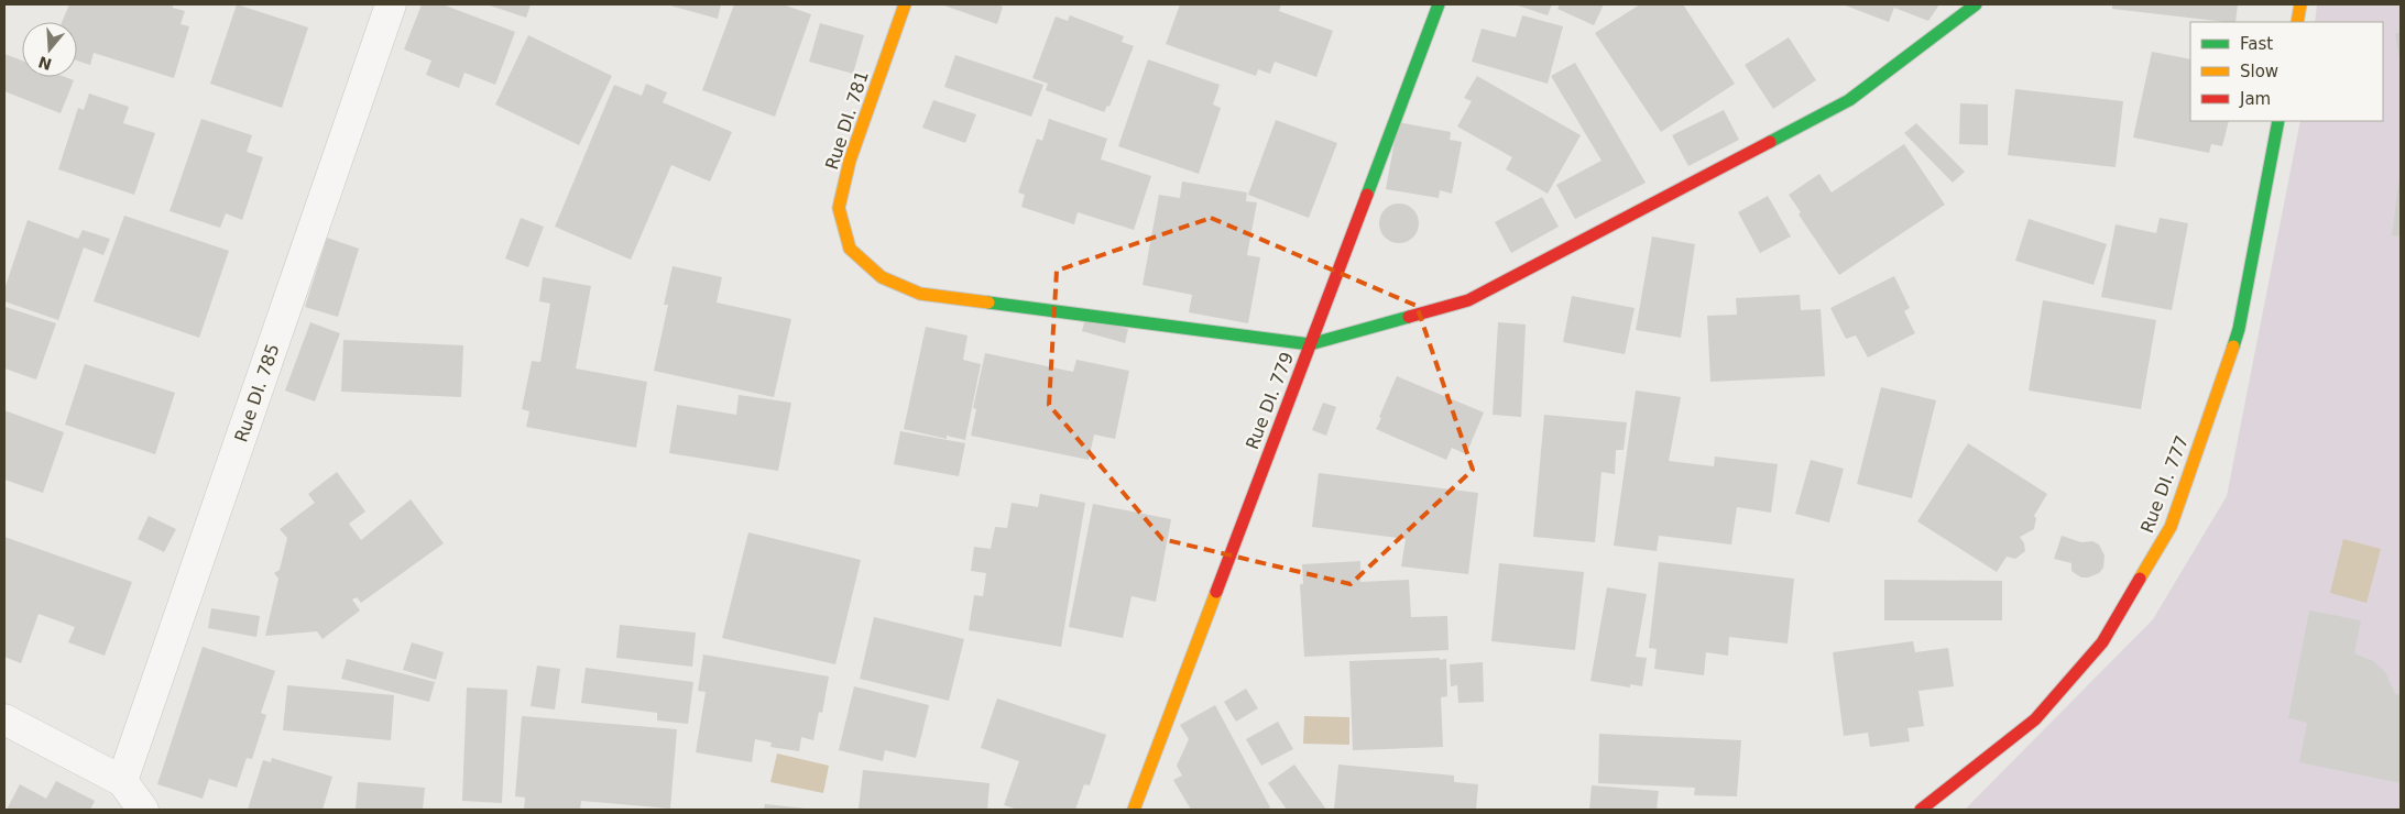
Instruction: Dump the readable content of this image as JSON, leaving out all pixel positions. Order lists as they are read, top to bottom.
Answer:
{
  "streets": {
    "street": [
      "Rue DI. 781",
      "Rue DI. 785",
      "Rue DI. 779",
      "Rue DI. 777"
    ]
  },
  "crossings": [
    ["Rue DI. 781", "Rue DI. 779"]
  ],
  "legend": ["Fast", "Slow", "Jam"],
  "north": "bottom"
}
